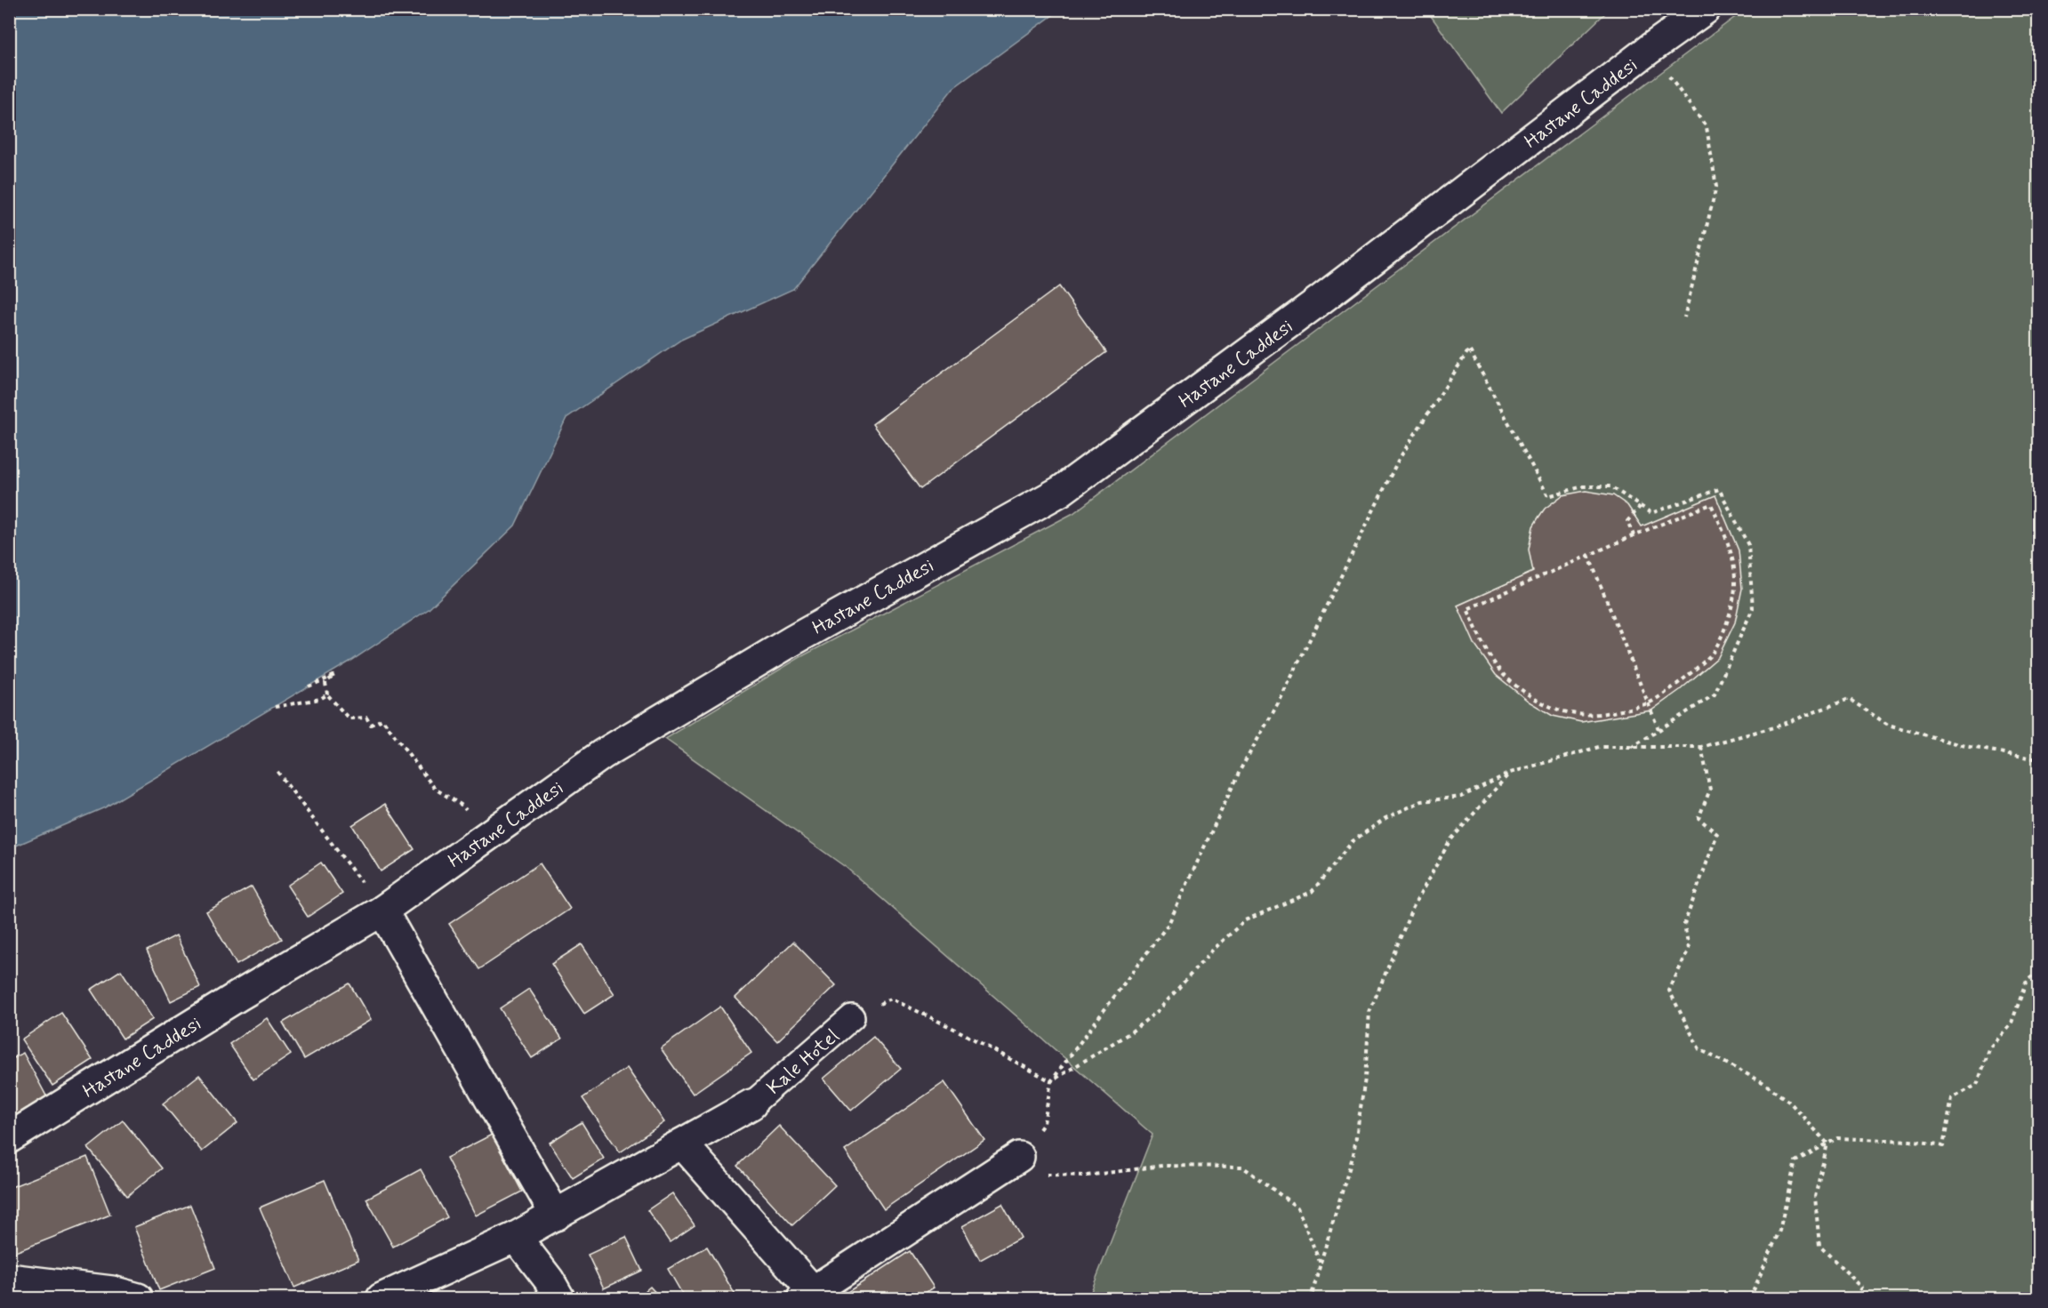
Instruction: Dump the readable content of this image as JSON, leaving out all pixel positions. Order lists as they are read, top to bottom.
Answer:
{
  "streets": {
    "street": ["Hastane Caddesi", "Kale Hotel"]
  }
}
